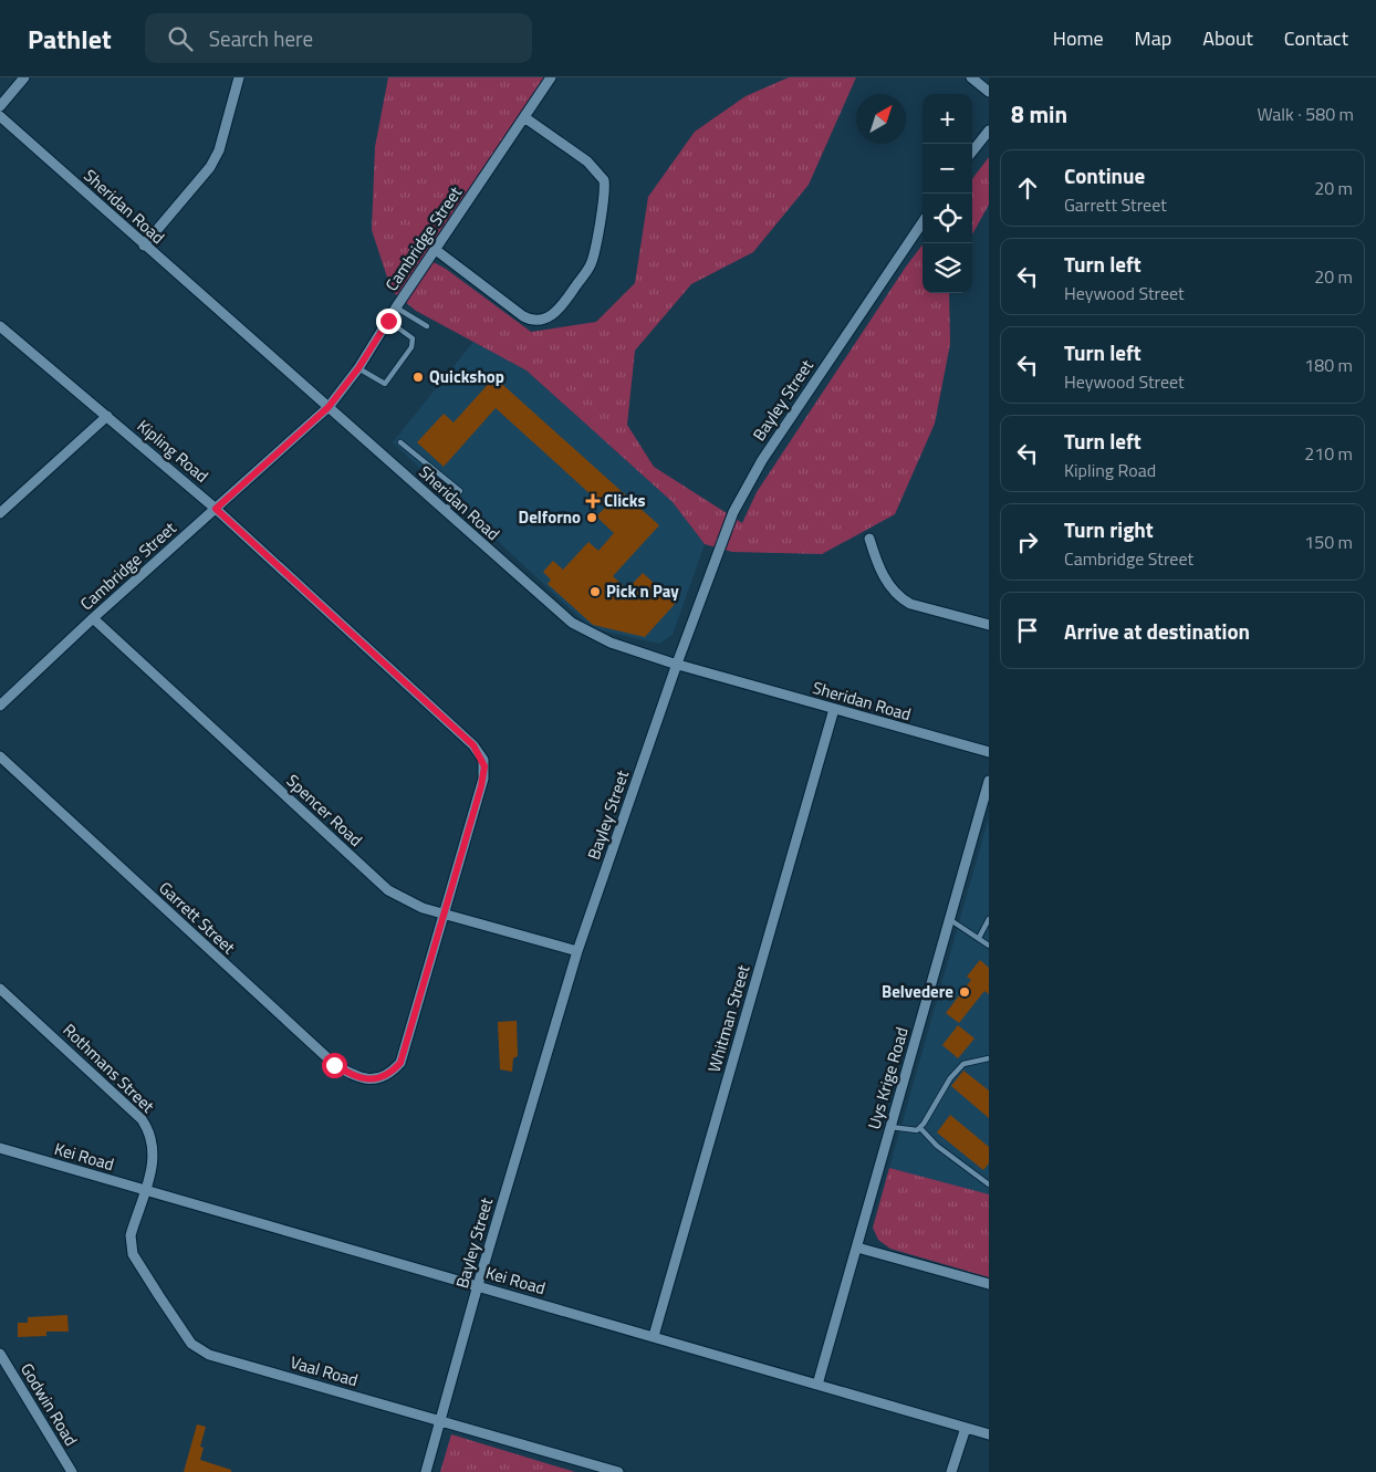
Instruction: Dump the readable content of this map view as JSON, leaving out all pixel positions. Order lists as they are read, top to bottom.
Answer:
{
  "streets": {
    "street": [
      "Sheridan Road",
      "Cambridge Street",
      "Bayley Street",
      "Kipling Road",
      "Spencer Road",
      "Garrett Street",
      "Whitman Street",
      "Rothmans Street",
      "Uys Krige Road",
      "Kei Road",
      "Vaal Road",
      "Godwin Road"
    ]
  },
  "crossings": [
    ["Sheridan Road", "Cambridge Street"],
    ["Sheridan Road", "Bayley Street"],
    ["Sheridan Road", "Whitman Street"],
    ["Cambridge Street", "Kipling Road"],
    ["Cambridge Street", "Spencer Road"],
    ["Bayley Street", "Spencer Road"],
    ["Bayley Street", "Kei Road"],
    ["Bayley Street", "Vaal Road"],
    ["Kipling Road", "Spencer Road"],
    ["Kipling Road", "Garrett Street"],
    ["Spencer Road", "Garrett Street"],
    ["Whitman Street", "Kei Road"],
    ["Rothmans Street", "Kei Road"],
    ["Rothmans Street", "Vaal Road"],
    ["Uys Krige Road", "Kei Road"],
    ["Kei Road", "Vaal Road"]
  ],
  "places": {
    "other": [
      "Quickshop",
      "Delforno",
      "Pick n Pay",
      "Belvedere"
    ],
    "health": ["Clicks"]
  },
  "north": "top right",
  "page": {
    "header": "Pathlet",
    "search": "Search here",
    "nav": [
      "Home",
      "Map",
      "About",
      "Contact"
    ],
    "heading": ["8 min", "Walk · 580 m"],
    "map_buttons": ["+", "−"],
    "list": [
      ["Continue", "Garrett Street", "20 m"],
      ["Turn left", "Heywood Street", "20 m"],
      ["Turn left", "Heywood Street", "180 m"],
      ["Turn left", "Kipling Road", "210 m"],
      ["Turn right", "Cambridge Street", "150 m"],
      "Arrive at destination"
    ]
  }
}
